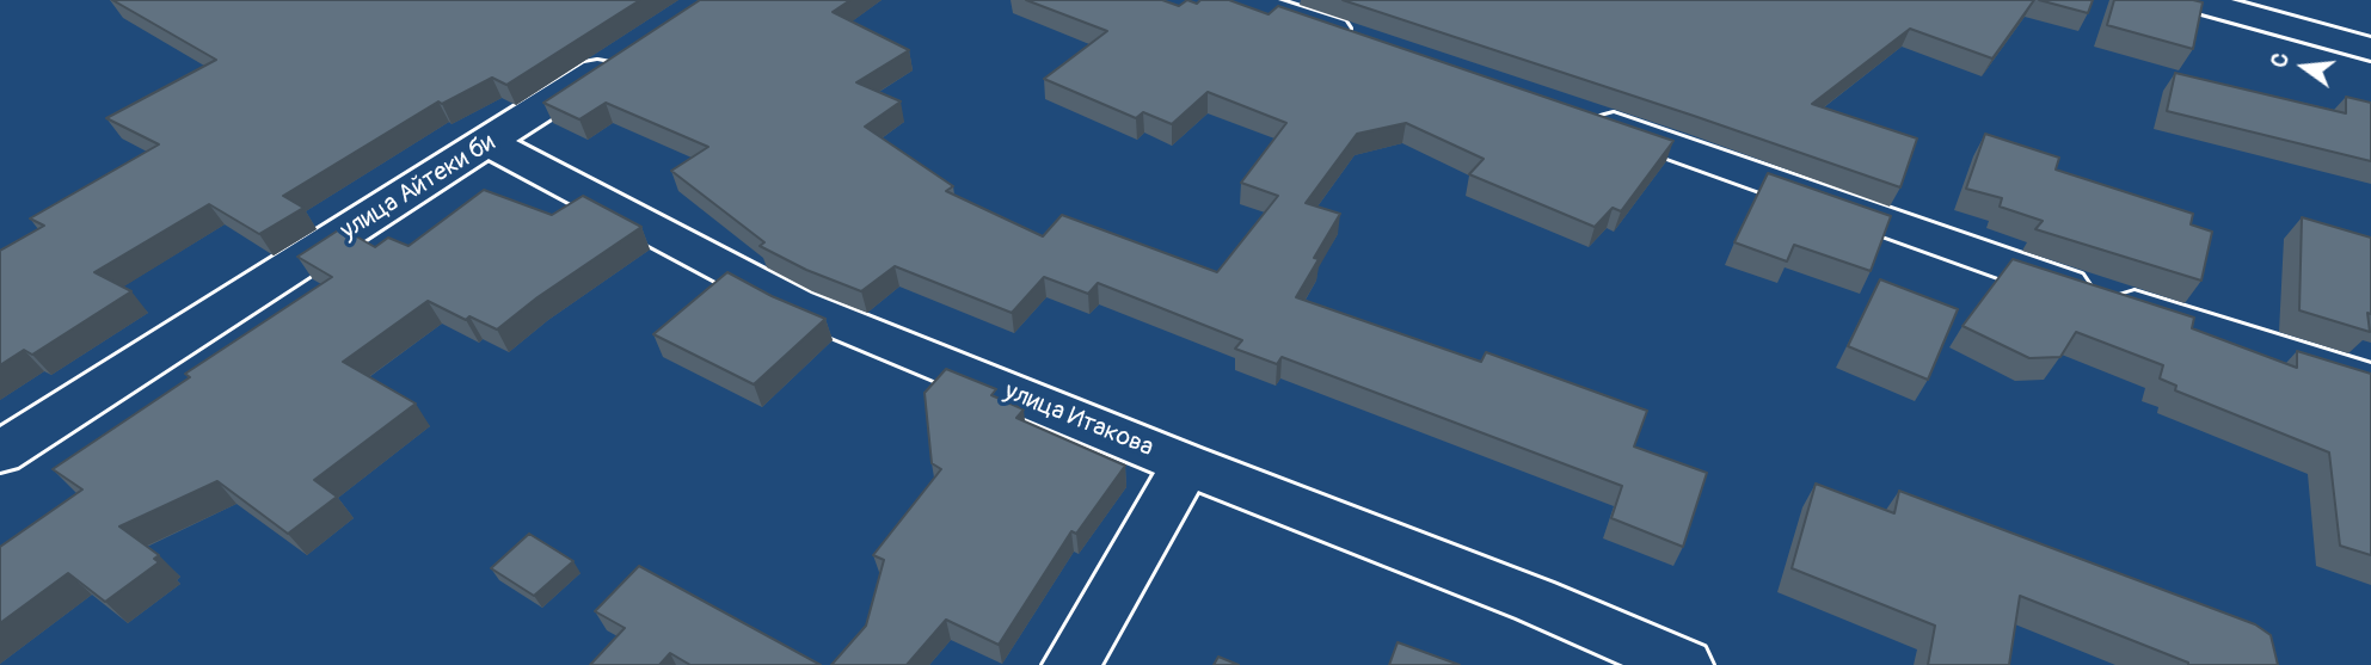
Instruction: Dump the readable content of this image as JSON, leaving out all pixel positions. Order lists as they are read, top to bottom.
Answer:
{
  "streets": {
    "street": ["улица Айтеки би", "улица Итакова"]
  },
  "crossings": [
    ["улица Айтеки би", "улица Итакова"]
  ],
  "north": "left"
}
